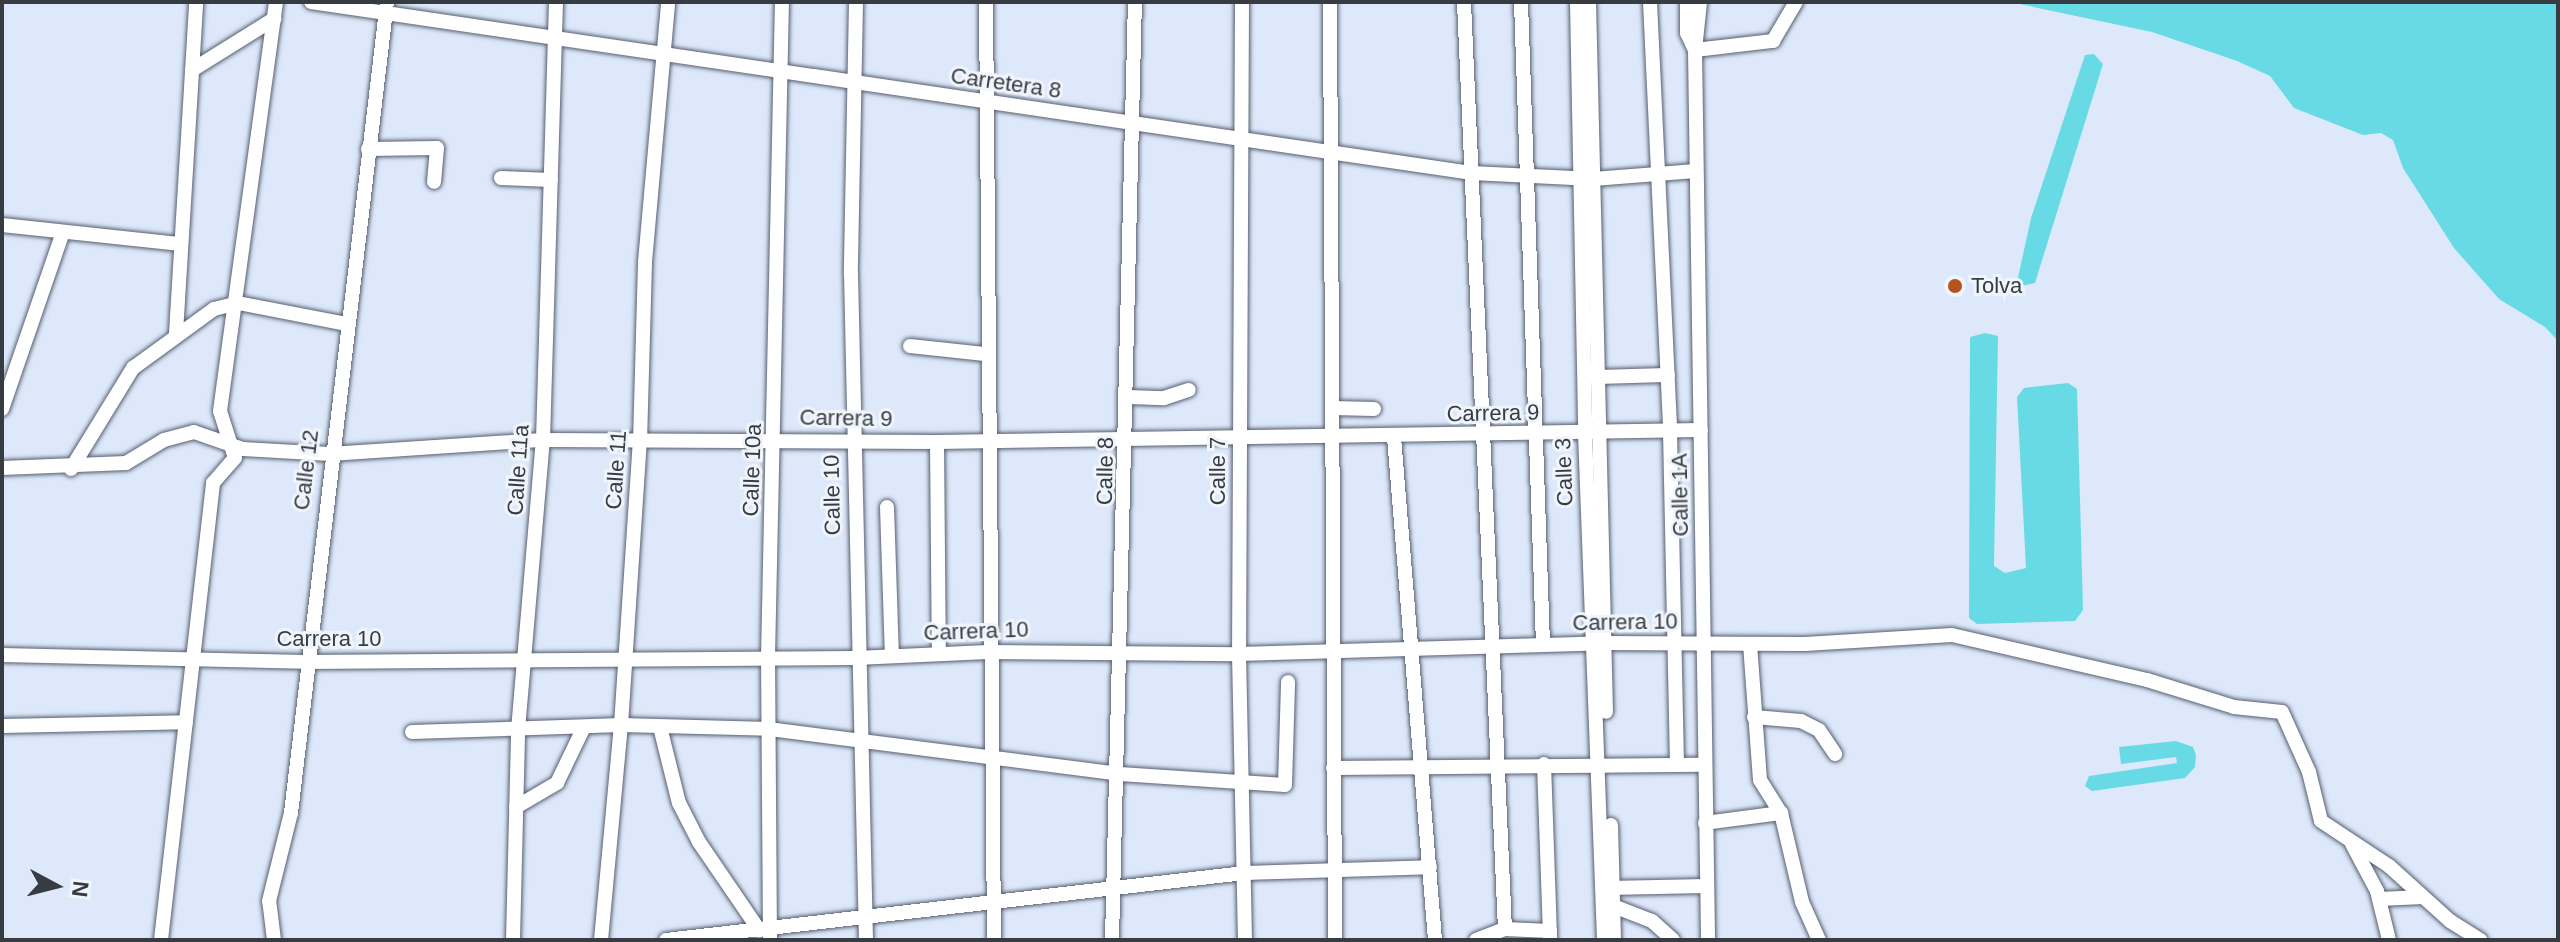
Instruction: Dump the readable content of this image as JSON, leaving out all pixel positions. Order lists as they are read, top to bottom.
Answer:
{
  "streets": {
    "street": [
      "Carretera 8",
      "Carrera 9",
      "Calle 12",
      "Calle 11a",
      "Calle 11",
      "Calle 10a",
      "Calle 8",
      "Calle 7",
      "Calle 3",
      "Calle 10",
      "Calle 1A",
      "Carrera 10"
    ]
  },
  "crossings": [
    ["Carretera 8", "Calle 12"],
    ["Carretera 8", "Calle 11a"],
    ["Carretera 8", "Calle 11"],
    ["Carretera 8", "Calle 10a"],
    ["Carretera 8", "Calle 8"],
    ["Carretera 8", "Calle 7"],
    ["Carretera 8", "Calle 3"],
    ["Carretera 8", "Calle 10"],
    ["Carretera 8", "Calle 1A"],
    ["Carrera 9", "Calle 12"],
    ["Carrera 9", "Calle 11a"],
    ["Carrera 9", "Calle 11"],
    ["Carrera 9", "Calle 10a"],
    ["Carrera 9", "Calle 8"],
    ["Carrera 9", "Calle 7"],
    ["Carrera 9", "Calle 3"],
    ["Carrera 9", "Calle 10"],
    ["Carrera 9", "Calle 1A"],
    ["Calle 12", "Carrera 10"],
    ["Calle 11a", "Carrera 10"],
    ["Calle 11", "Carrera 10"],
    ["Calle 10a", "Carrera 10"],
    ["Calle 8", "Carrera 10"],
    ["Calle 7", "Carrera 10"],
    ["Calle 3", "Carrera 10"],
    ["Calle 10", "Carrera 10"],
    ["Calle 1A", "Carrera 10"]
  ],
  "places": ["Tolva"],
  "north": "right"
}
